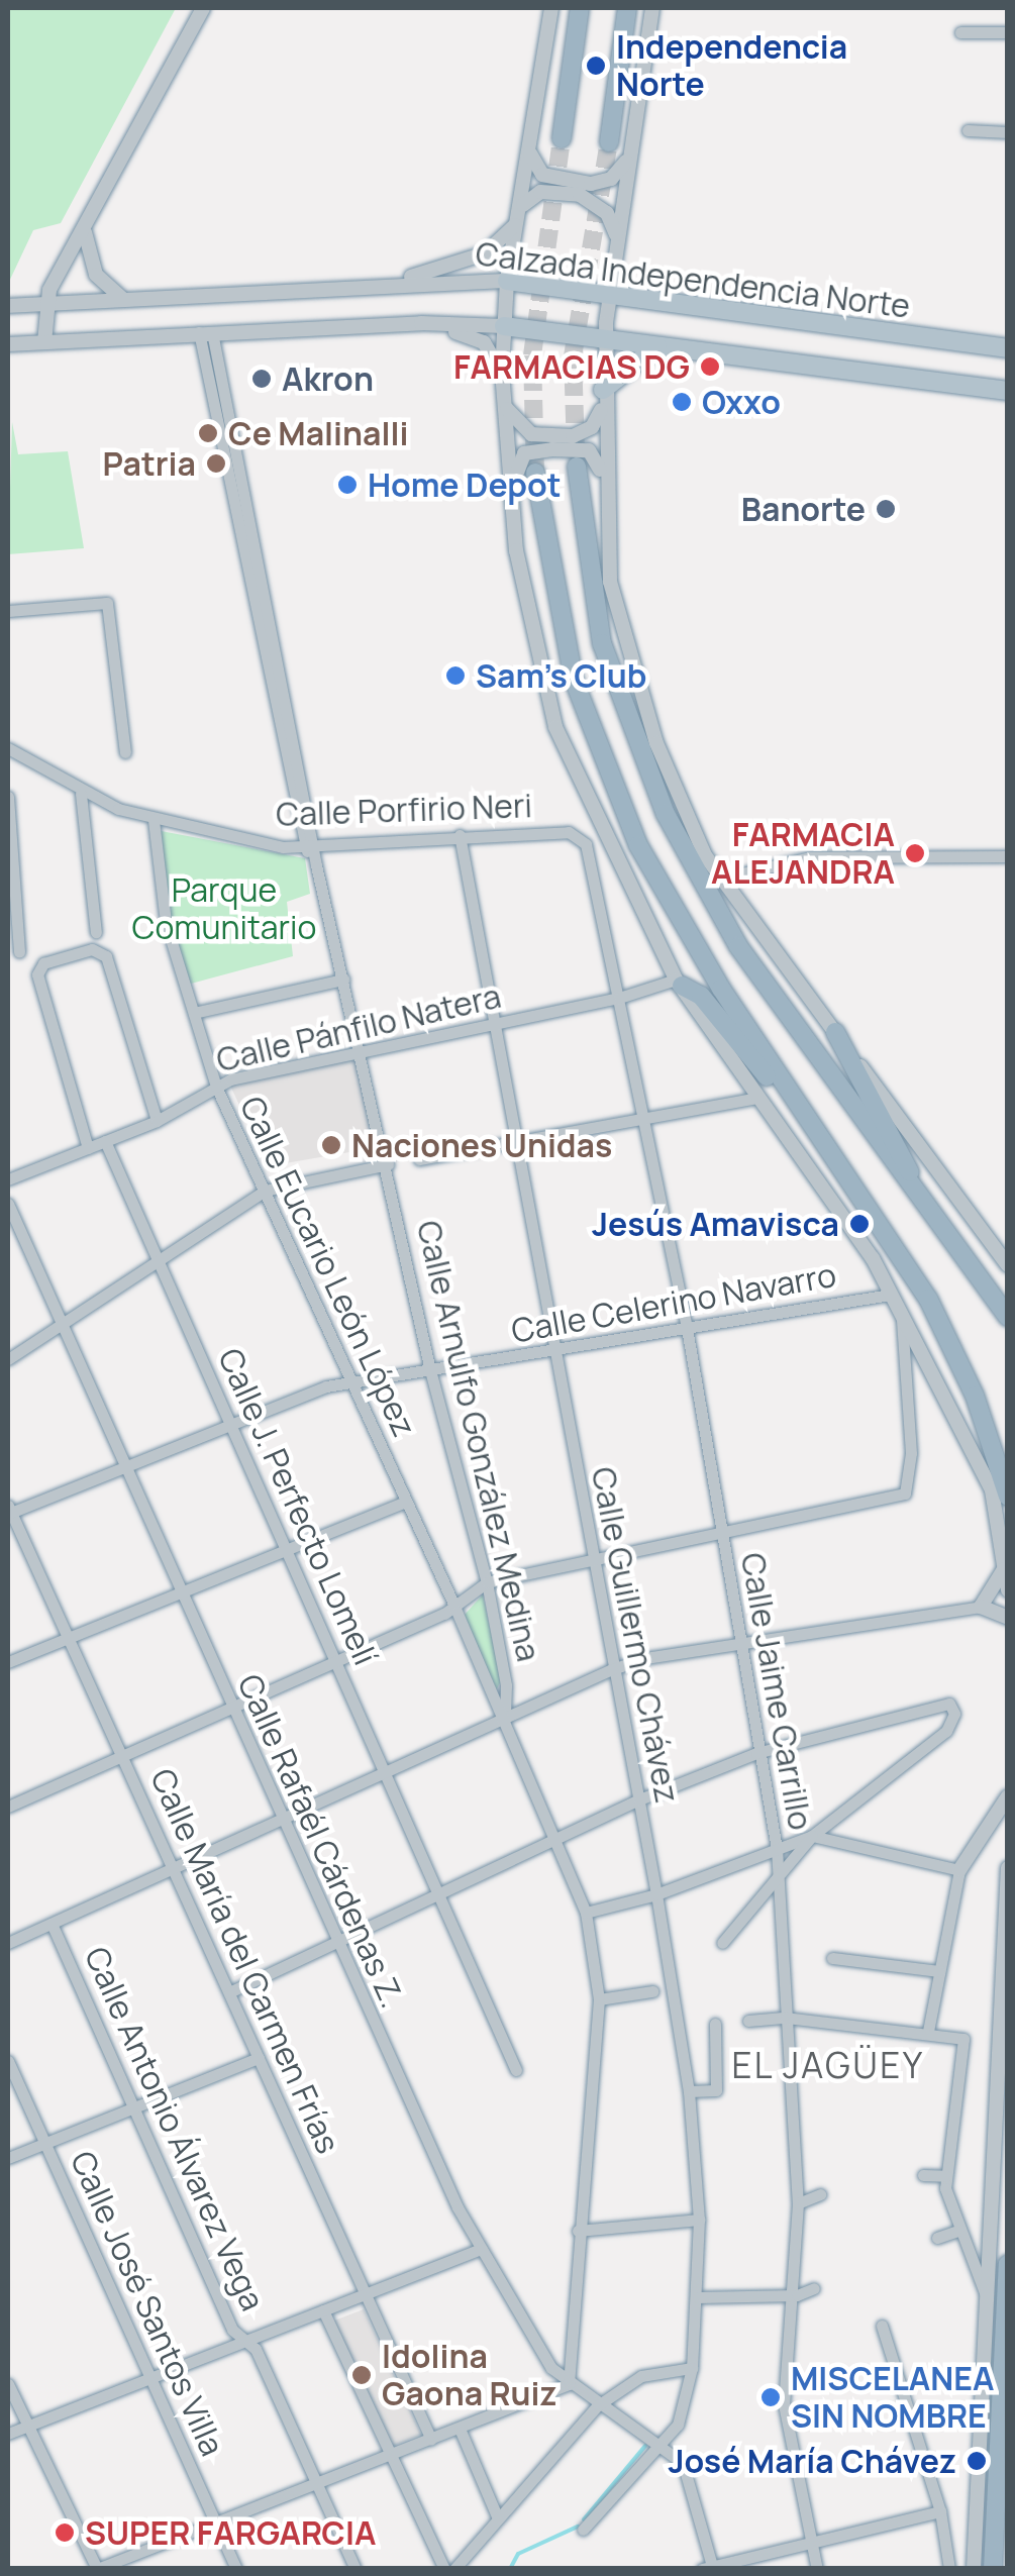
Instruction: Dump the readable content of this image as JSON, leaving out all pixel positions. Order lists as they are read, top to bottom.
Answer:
{
  "streets": {
    "main road": ["Calzada Independencia Norte"],
    "street": [
      "Calle Porfirio Neri",
      "Calle Pánfilo Natera",
      "Calle Eucario León López",
      "Calle Celerino Navarro",
      "Calle Arnulfo González Medina",
      "Calle J. Perfecto Lomelí",
      "Calle Guillermo Chávez",
      "Calle Jaime Carrillo",
      "Calle Rafaél Cárdenas Z.",
      "Calle María del Carmen Frías",
      "Calle Antonio Álvarez Vega",
      "Calle José Santos Villa"
    ]
  },
  "crossings": [
    ["Calzada Independencia Norte", "Calle Arnulfo González Medina"],
    ["Calle Porfirio Neri", "Calle Eucario León López"],
    ["Calle Porfirio Neri", "Calle Arnulfo González Medina"],
    ["Calle Porfirio Neri", "Calle Guillermo Chávez"],
    ["Calle Porfirio Neri", "Calle Jaime Carrillo"],
    ["Calle Pánfilo Natera", "Calle Eucario León López"],
    ["Calle Pánfilo Natera", "Calle Arnulfo González Medina"],
    ["Calle Pánfilo Natera", "Calle J. Perfecto Lomelí"],
    ["Calle Pánfilo Natera", "Calle Guillermo Chávez"],
    ["Calle Pánfilo Natera", "Calle Jaime Carrillo"],
    ["Calle Eucario León López", "Calle Celerino Navarro"],
    ["Calle Eucario León López", "Calle Arnulfo González Medina"],
    ["Calle Celerino Navarro", "Calle Arnulfo González Medina"],
    ["Calle Celerino Navarro", "Calle J. Perfecto Lomelí"],
    ["Calle Celerino Navarro", "Calle Guillermo Chávez"],
    ["Calle Celerino Navarro", "Calle Jaime Carrillo"],
    ["Calle Celerino Navarro", "Calle Rafaél Cárdenas Z."],
    ["Calle Celerino Navarro", "Calle María del Carmen Frías"],
    ["Calle Arnulfo González Medina", "Calle Rafaél Cárdenas Z."],
    ["Calle Guillermo Chávez", "Calle Rafaél Cárdenas Z."]
  ],
  "districts": ["EL JAGÜEY"],
  "parks": ["Parque Comunitario"],
  "places": [
    "Independencia Norte",
    "FARMACIAS DG",
    "Akron",
    "Oxxo",
    "Ce Malinalli",
    "Patria",
    "Home Depot",
    "Banorte",
    "Sam's Club",
    "FARMACIA ALEJANDRA",
    "Naciones Unidas",
    "Jesús Amavisca",
    "Idolina Gaona Ruiz",
    "MISCELANEA SIN NOMBRE",
    "José María Chávez",
    "SUPER FARGARCIA"
  ]
}
